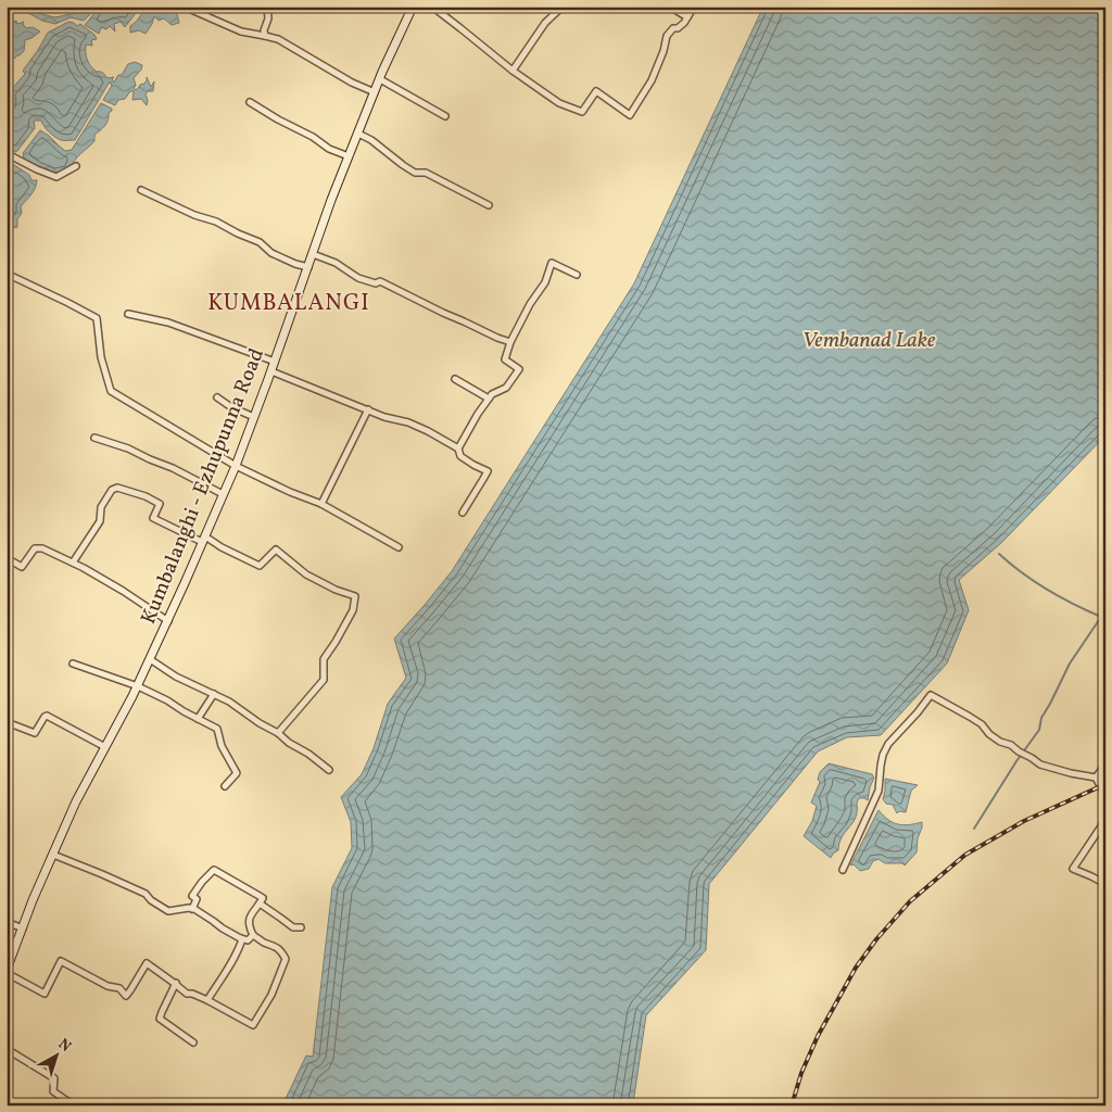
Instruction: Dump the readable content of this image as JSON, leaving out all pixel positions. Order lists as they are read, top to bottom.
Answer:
{
  "streets": {
    "main road": ["Kumbalanghi - Ezhupunna Road"]
  },
  "districts": ["KUMBALANGI"],
  "water": ["Vembanad Lake"],
  "north": "top right"
}
